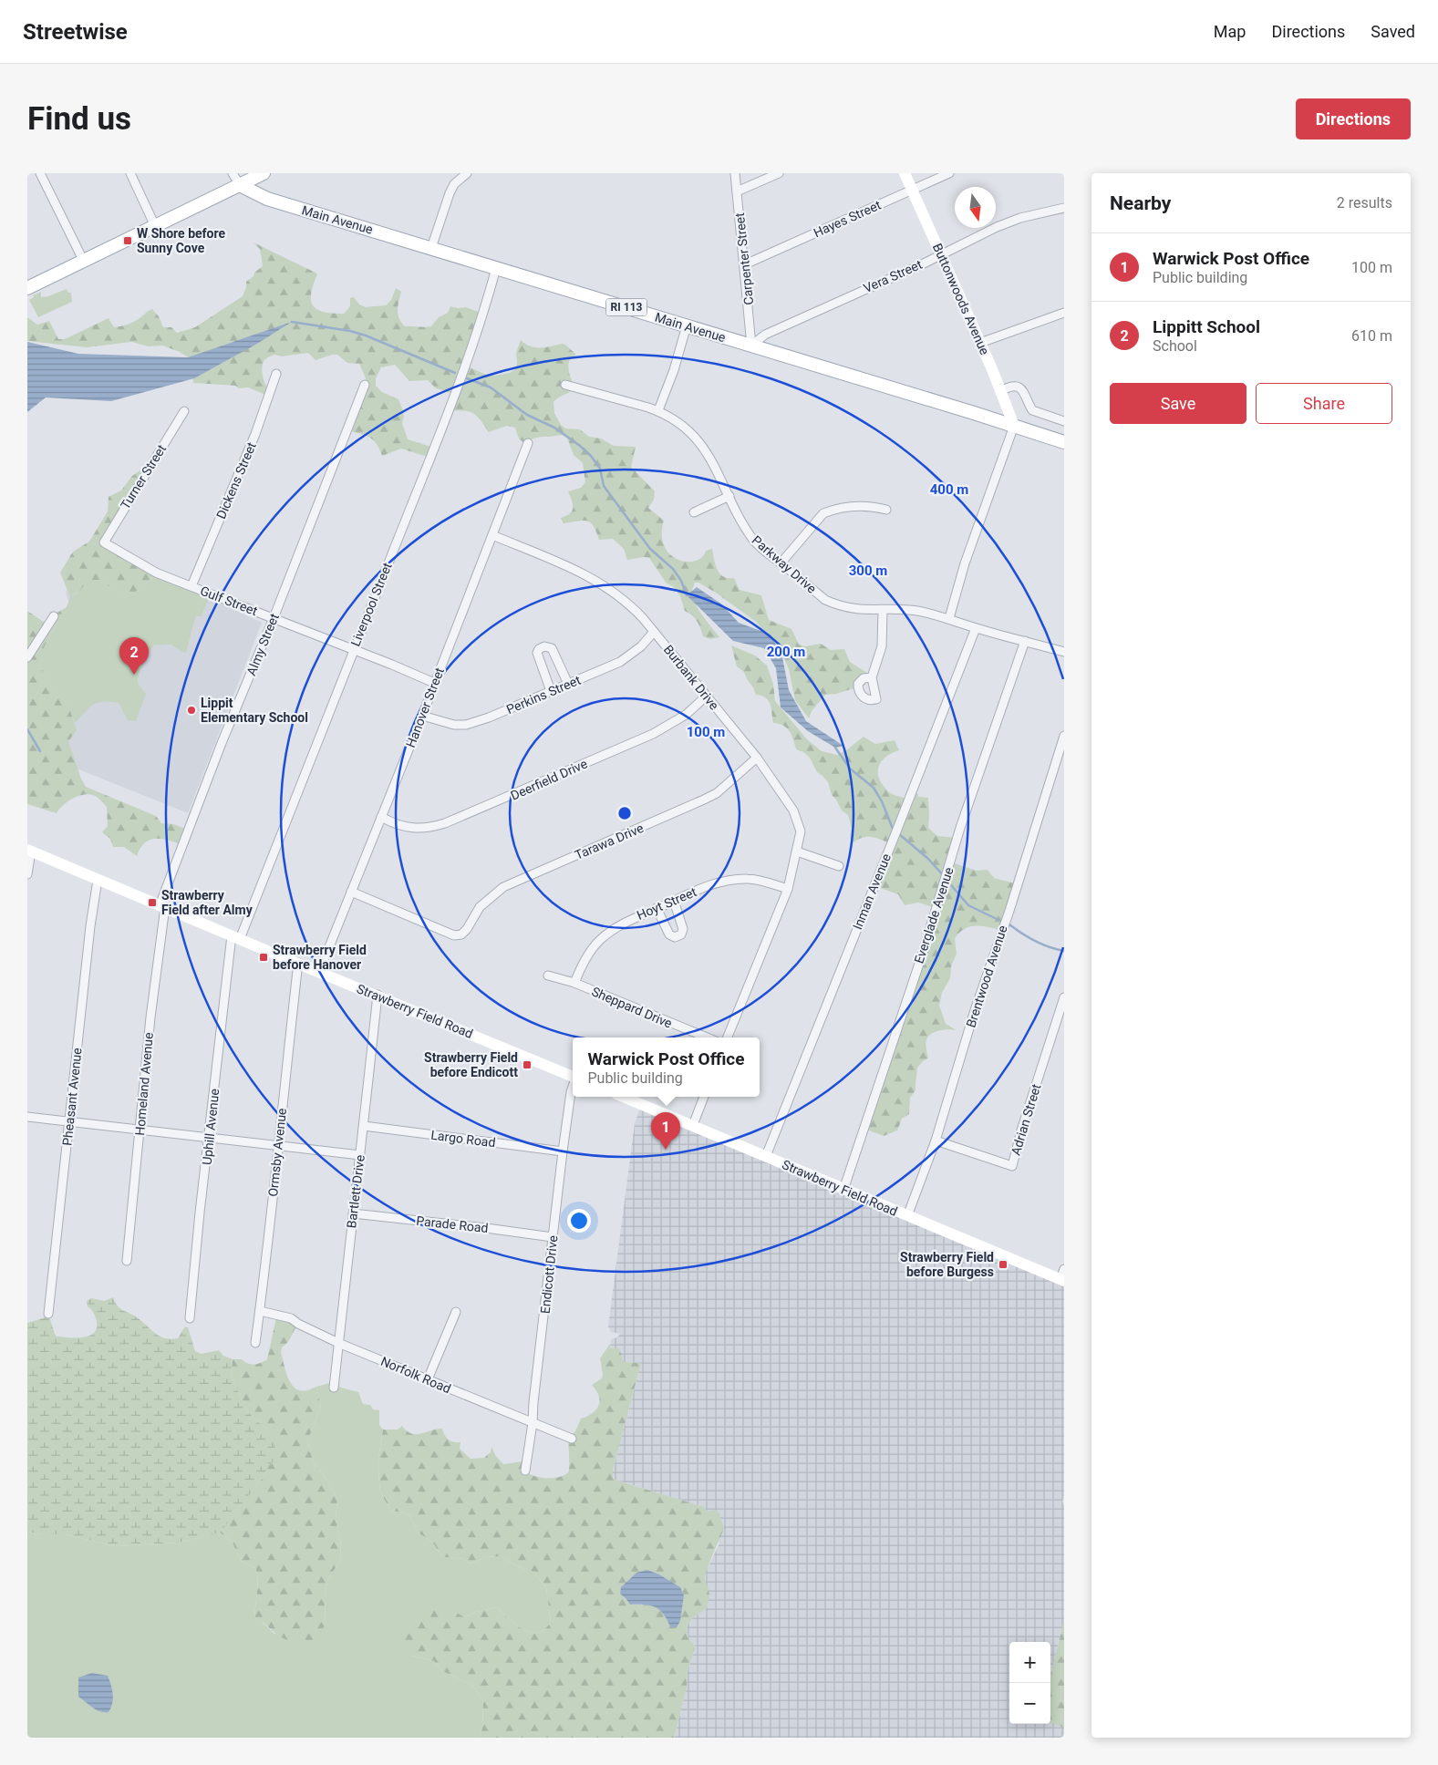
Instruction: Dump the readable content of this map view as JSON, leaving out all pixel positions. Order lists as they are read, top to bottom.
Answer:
{
  "streets": {
    "main road": ["Main Avenue", "RI 113"],
    "street": [
      "Hayes Street",
      "Carpenter Street",
      "Vera Street",
      "Buttonwoods Avenue",
      "Turner Street",
      "Dickens Street",
      "Parkway Drive",
      "Gulf Street",
      "Liverpool Street",
      "Almy Street",
      "Burbank Drive",
      "Perkins Street",
      "Hanover Street",
      "Deerfield Drive",
      "Tarawa Drive",
      "Inman Avenue",
      "Hoyt Street",
      "Everglade Avenue",
      "Brentwood Avenue",
      "Sheppard Drive",
      "Strawberry Field Road",
      "Homeland Avenue",
      "Pheasant Avenue",
      "Adrian Street",
      "Uphill Avenue",
      "Largo Road",
      "Ormsby Avenue",
      "Bartlett Drive",
      "Parade Road",
      "Endicott Drive",
      "Norfolk Road"
    ]
  },
  "crossings": [
    ["Hayes Street", "Carpenter Street"],
    ["Hayes Street", "Buttonwoods Avenue"],
    ["Main Avenue", "Carpenter Street"],
    ["Main Avenue", "Vera Street"],
    ["Main Avenue", "Buttonwoods Avenue"],
    ["Main Avenue", "Liverpool Street"],
    ["Carpenter Street", "Vera Street"],
    ["Vera Street", "Buttonwoods Avenue"],
    ["Turner Street", "Gulf Street"],
    ["Dickens Street", "Gulf Street"],
    ["Parkway Drive", "Inman Avenue"],
    ["Parkway Drive", "Everglade Avenue"],
    ["Gulf Street", "Liverpool Street"],
    ["Gulf Street", "Almy Street"],
    ["Gulf Street", "Hanover Street"],
    ["Liverpool Street", "Strawberry Field Road"],
    ["Liverpool Street", "Uphill Avenue"],
    ["Almy Street", "Strawberry Field Road"],
    ["Almy Street", "Homeland Avenue"],
    ["Burbank Drive", "Perkins Street"],
    ["Burbank Drive", "Hanover Street"],
    ["Burbank Drive", "Deerfield Drive"],
    ["Burbank Drive", "Tarawa Drive"],
    ["Burbank Drive", "Hoyt Street"],
    ["Perkins Street", "Hanover Street"],
    ["Hanover Street", "Deerfield Drive"],
    ["Hanover Street", "Tarawa Drive"],
    ["Hanover Street", "Strawberry Field Road"],
    ["Inman Avenue", "Strawberry Field Road"],
    ["Hoyt Street", "Sheppard Drive"],
    ["Everglade Avenue", "Strawberry Field Road"],
    ["Brentwood Avenue", "Strawberry Field Road"],
    ["Brentwood Avenue", "Adrian Street"],
    ["Strawberry Field Road", "Homeland Avenue"],
    ["Strawberry Field Road", "Pheasant Avenue"],
    ["Strawberry Field Road", "Uphill Avenue"],
    ["Strawberry Field Road", "Ormsby Avenue"],
    ["Strawberry Field Road", "Bartlett Drive"],
    ["Largo Road", "Bartlett Drive"],
    ["Largo Road", "Endicott Drive"],
    ["Ormsby Avenue", "Norfolk Road"],
    ["Bartlett Drive", "Parade Road"],
    ["Bartlett Drive", "Norfolk Road"],
    ["Parade Road", "Endicott Drive"],
    ["Endicott Drive", "Norfolk Road"]
  ],
  "places": {
    "transit": [
      "W Shore before Sunny Cove",
      "Strawberry Field after Almy",
      "Strawberry Field before Hanover",
      "Strawberry Field before Endicott",
      "Strawberry Field before Burgess"
    ],
    "other": ["Lippit Elementary School"]
  },
  "north": "bottom",
  "page": {
    "header": "Streetwise",
    "nav": ["Map", "Directions", "Saved"],
    "buttons": [
      "Directions",
      ["Save", "Share"]
    ],
    "title": "Find us",
    "heading": ["Nearby", "2 results"],
    "list": [
      {
        "mark": "1",
        "name": "Warwick Post Office",
        "note": "Public building",
        "value": "100 m"
      },
      {
        "mark": "2",
        "name": "Lippitt School",
        "note": "School",
        "value": "610 m"
      }
    ],
    "pins": ["2", "1"],
    "popup": ["Warwick Post Office", "Public building"],
    "map_buttons": ["+", "−"]
  },
  "rings": [
    "400 m",
    "300 m",
    "200 m",
    "100 m"
  ]
}
